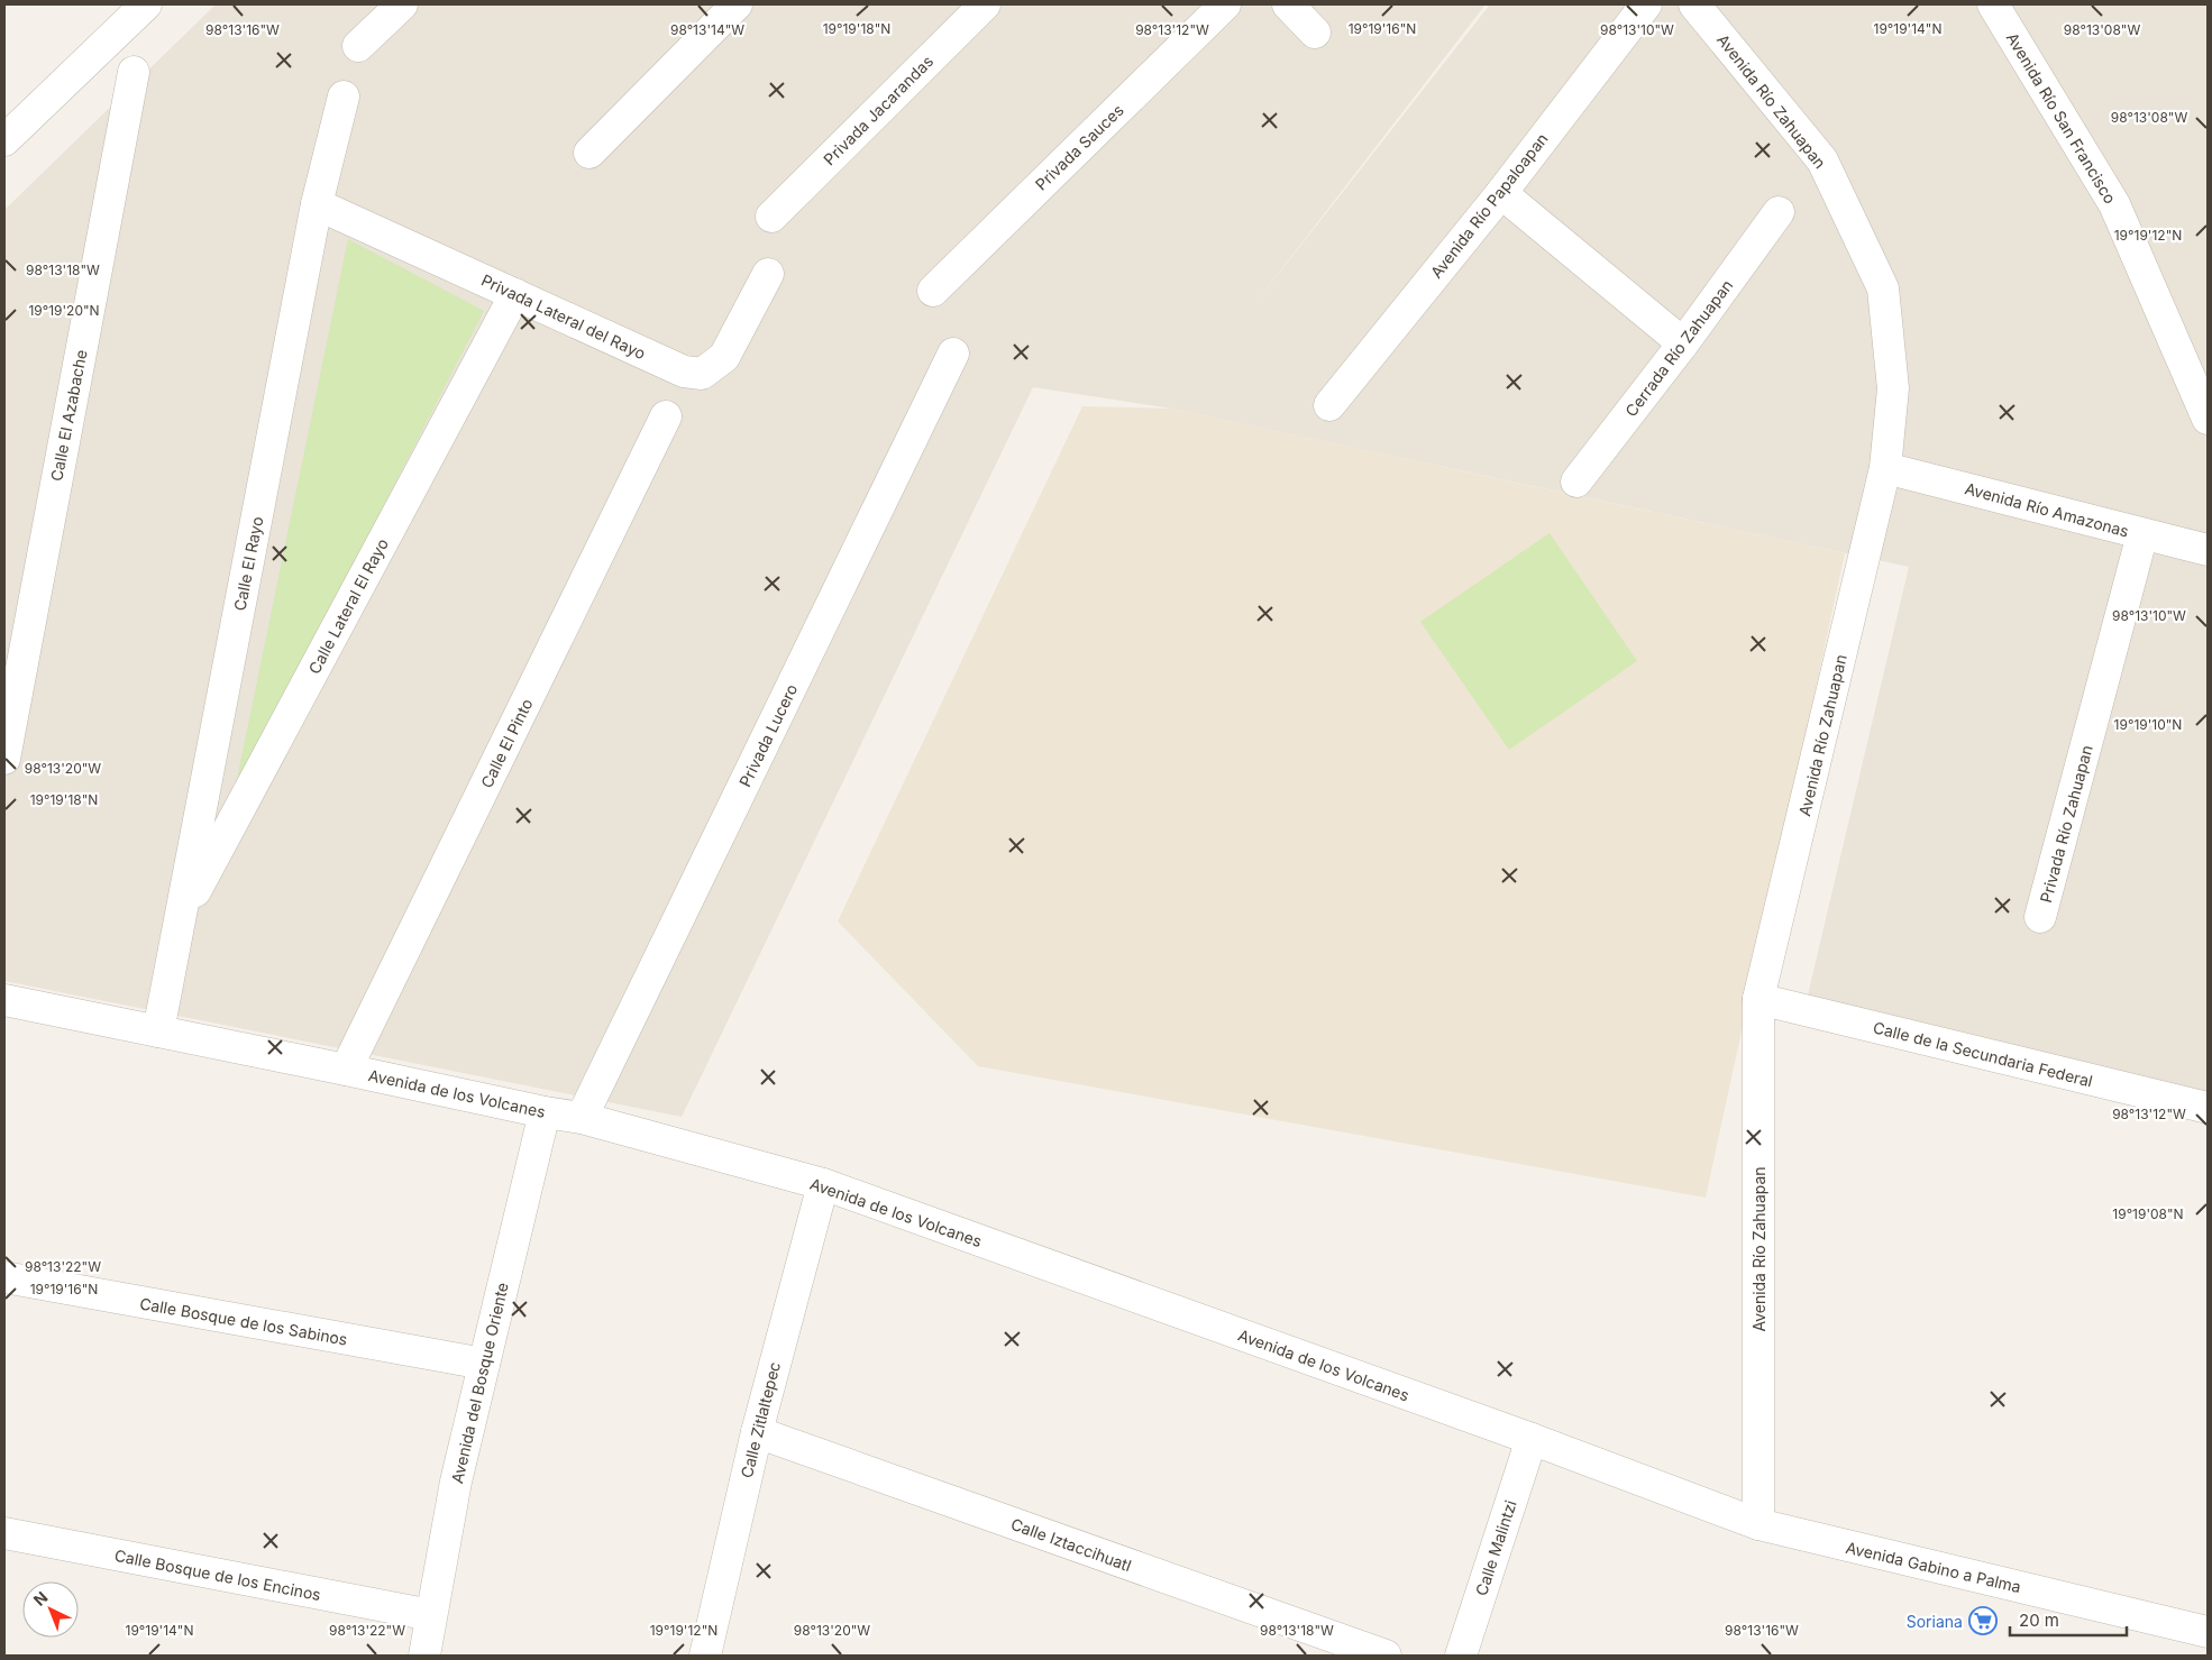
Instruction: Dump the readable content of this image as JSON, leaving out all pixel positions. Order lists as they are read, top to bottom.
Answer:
{
  "streets": {
    "street": [
      "Avenida Río Zahuapan",
      "Privada Jacarandas",
      "Avenida Río San Francisco",
      "Privada Sauces",
      "Avenida Río Papaloapan",
      "Privada Lateral del Rayo",
      "Cerrada Río Zahuapan",
      "Calle El Azabache",
      "Avenida Río Amazonas",
      "Calle El Rayo",
      "Calle Lateral El Rayo",
      "Privada Lucero",
      "Calle El Pinto",
      "Privada Río Zahuapan",
      "Calle de la Secundaria Federal",
      "Avenida de los Volcanes",
      "Calle Bosque de los Sabinos",
      "Avenida del Bosque Oriente",
      "Calle Zitlaltepec",
      "Calle Iztaccihuatl",
      "Calle Malintzi",
      "Avenida Gabino a Palma",
      "Calle Bosque de los Encinos"
    ]
  },
  "crossings": [
    ["Avenida Río Zahuapan", "Avenida Río Amazonas"],
    ["Avenida Río Zahuapan", "Calle de la Secundaria Federal"],
    ["Avenida Río Zahuapan", "Avenida de los Volcanes"],
    ["Avenida Río Zahuapan", "Avenida Gabino a Palma"],
    ["Privada Lateral del Rayo", "Calle El Rayo"],
    ["Privada Lateral del Rayo", "Calle Lateral El Rayo"],
    ["Avenida Río Amazonas", "Privada Río Zahuapan"],
    ["Calle El Rayo", "Calle Lateral El Rayo"],
    ["Calle El Rayo", "Avenida de los Volcanes"],
    ["Privada Lucero", "Avenida de los Volcanes"],
    ["Calle El Pinto", "Avenida de los Volcanes"],
    ["Avenida de los Volcanes", "Avenida del Bosque Oriente"],
    ["Avenida de los Volcanes", "Calle Zitlaltepec"],
    ["Avenida de los Volcanes", "Calle Malintzi"],
    ["Avenida de los Volcanes", "Avenida Gabino a Palma"],
    ["Calle Bosque de los Sabinos", "Avenida del Bosque Oriente"],
    ["Avenida del Bosque Oriente", "Calle Bosque de los Encinos"],
    ["Calle Zitlaltepec", "Calle Iztaccihuatl"]
  ],
  "places": {
    "supermarket": ["Soriana"]
  },
  "scale_bar": "20 m",
  "north": "top left",
  "coordinates": [
    "19°19'18\"N",
    "19°19'16\"N",
    "19°19'14\"N",
    "98°13'08\"W",
    "98°13'16\"W",
    "98°13'14\"W",
    "98°13'12\"W",
    "98°13'10\"W",
    "19°19'12\"N",
    "98°13'18\"W",
    "19°19'20\"N",
    "19°19'10\"N",
    "98°13'20\"W",
    "19°19'08\"N",
    "98°13'22\"W"
  ]
}
